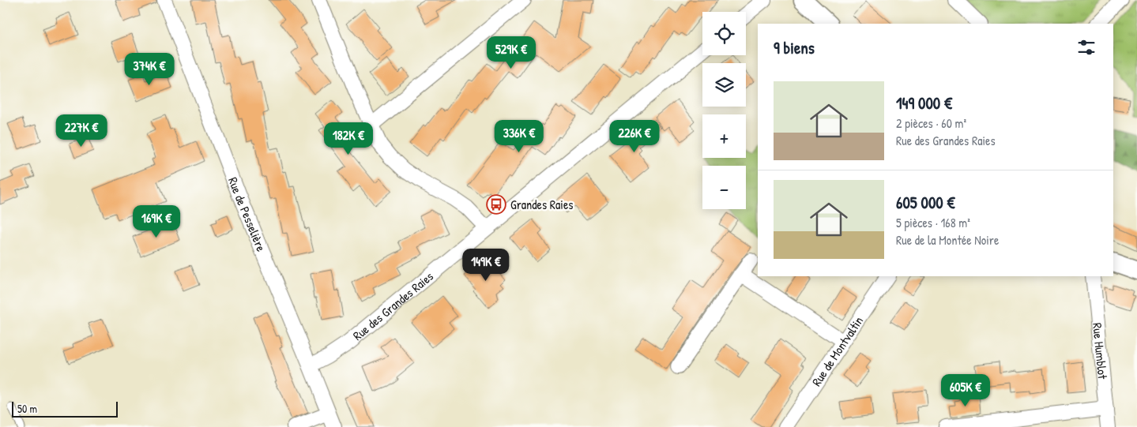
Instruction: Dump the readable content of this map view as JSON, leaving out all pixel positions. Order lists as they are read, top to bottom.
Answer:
{
  "streets": {
    "street": [
      "Rue de Pesselière",
      "Rue des Grandes Raies",
      "Rue de Montvaltin",
      "Rue Humblot"
    ]
  },
  "crossings": [
    ["Rue de Pesselière", "Rue des Grandes Raies"]
  ],
  "places": {
    "bus stop": ["Grandes Raies"]
  },
  "scale_bar": "50 m",
  "page": {
    "map_buttons": ["+", "−"],
    "heading": "9 biens",
    "price": [
      "529K €",
      "374K €",
      "227K €",
      "336K €",
      "226K €",
      "182K €",
      "169K €",
      "149K €",
      "605K €"
    ],
    "list": [
      {
        "name": "149 000 €",
        "note": "2 pièces · 60 m² · Rue des Grandes Raies"
      },
      {
        "name": "605 000 €",
        "note": "5 pièces · 168 m² · Rue de la Montée Noire"
      }
    ],
    "scale": "50 m"
  }
}
